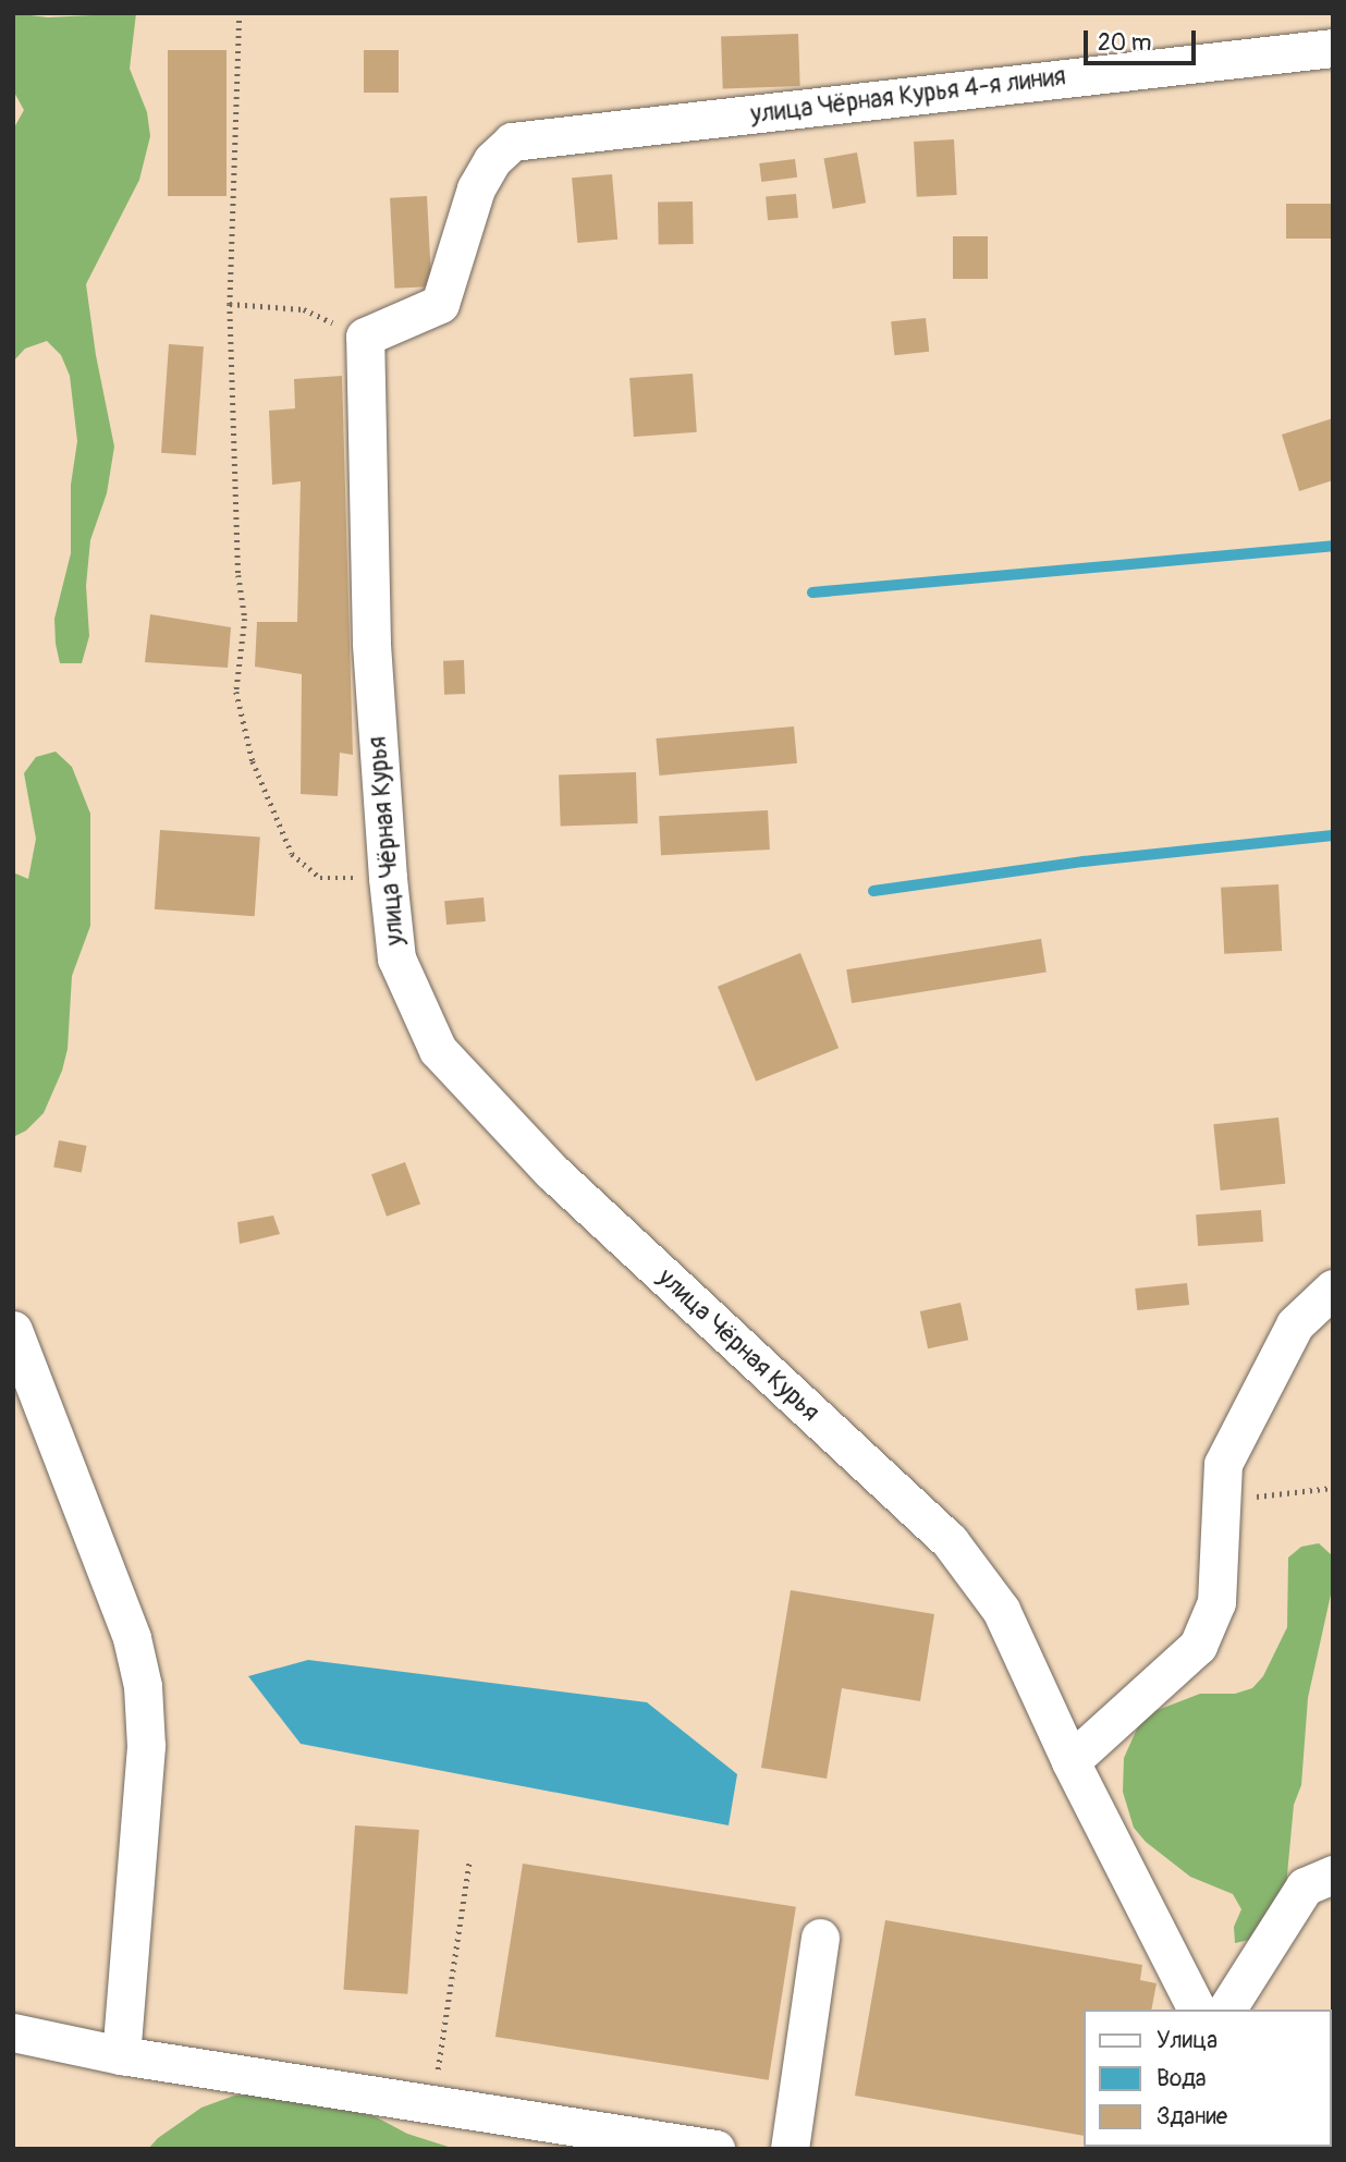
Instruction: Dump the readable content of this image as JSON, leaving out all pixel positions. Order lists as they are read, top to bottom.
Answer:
{
  "streets": {
    "street": ["улица Чёрная Курья 4-я линия", "улица Чёрная Курья"]
  },
  "crossings": [
    ["улица Чёрная Курья 4-я линия", "улица Чёрная Курья"]
  ],
  "legend": ["Улица", "Вода", "Здание"],
  "scale_bar": "20 m"
}
